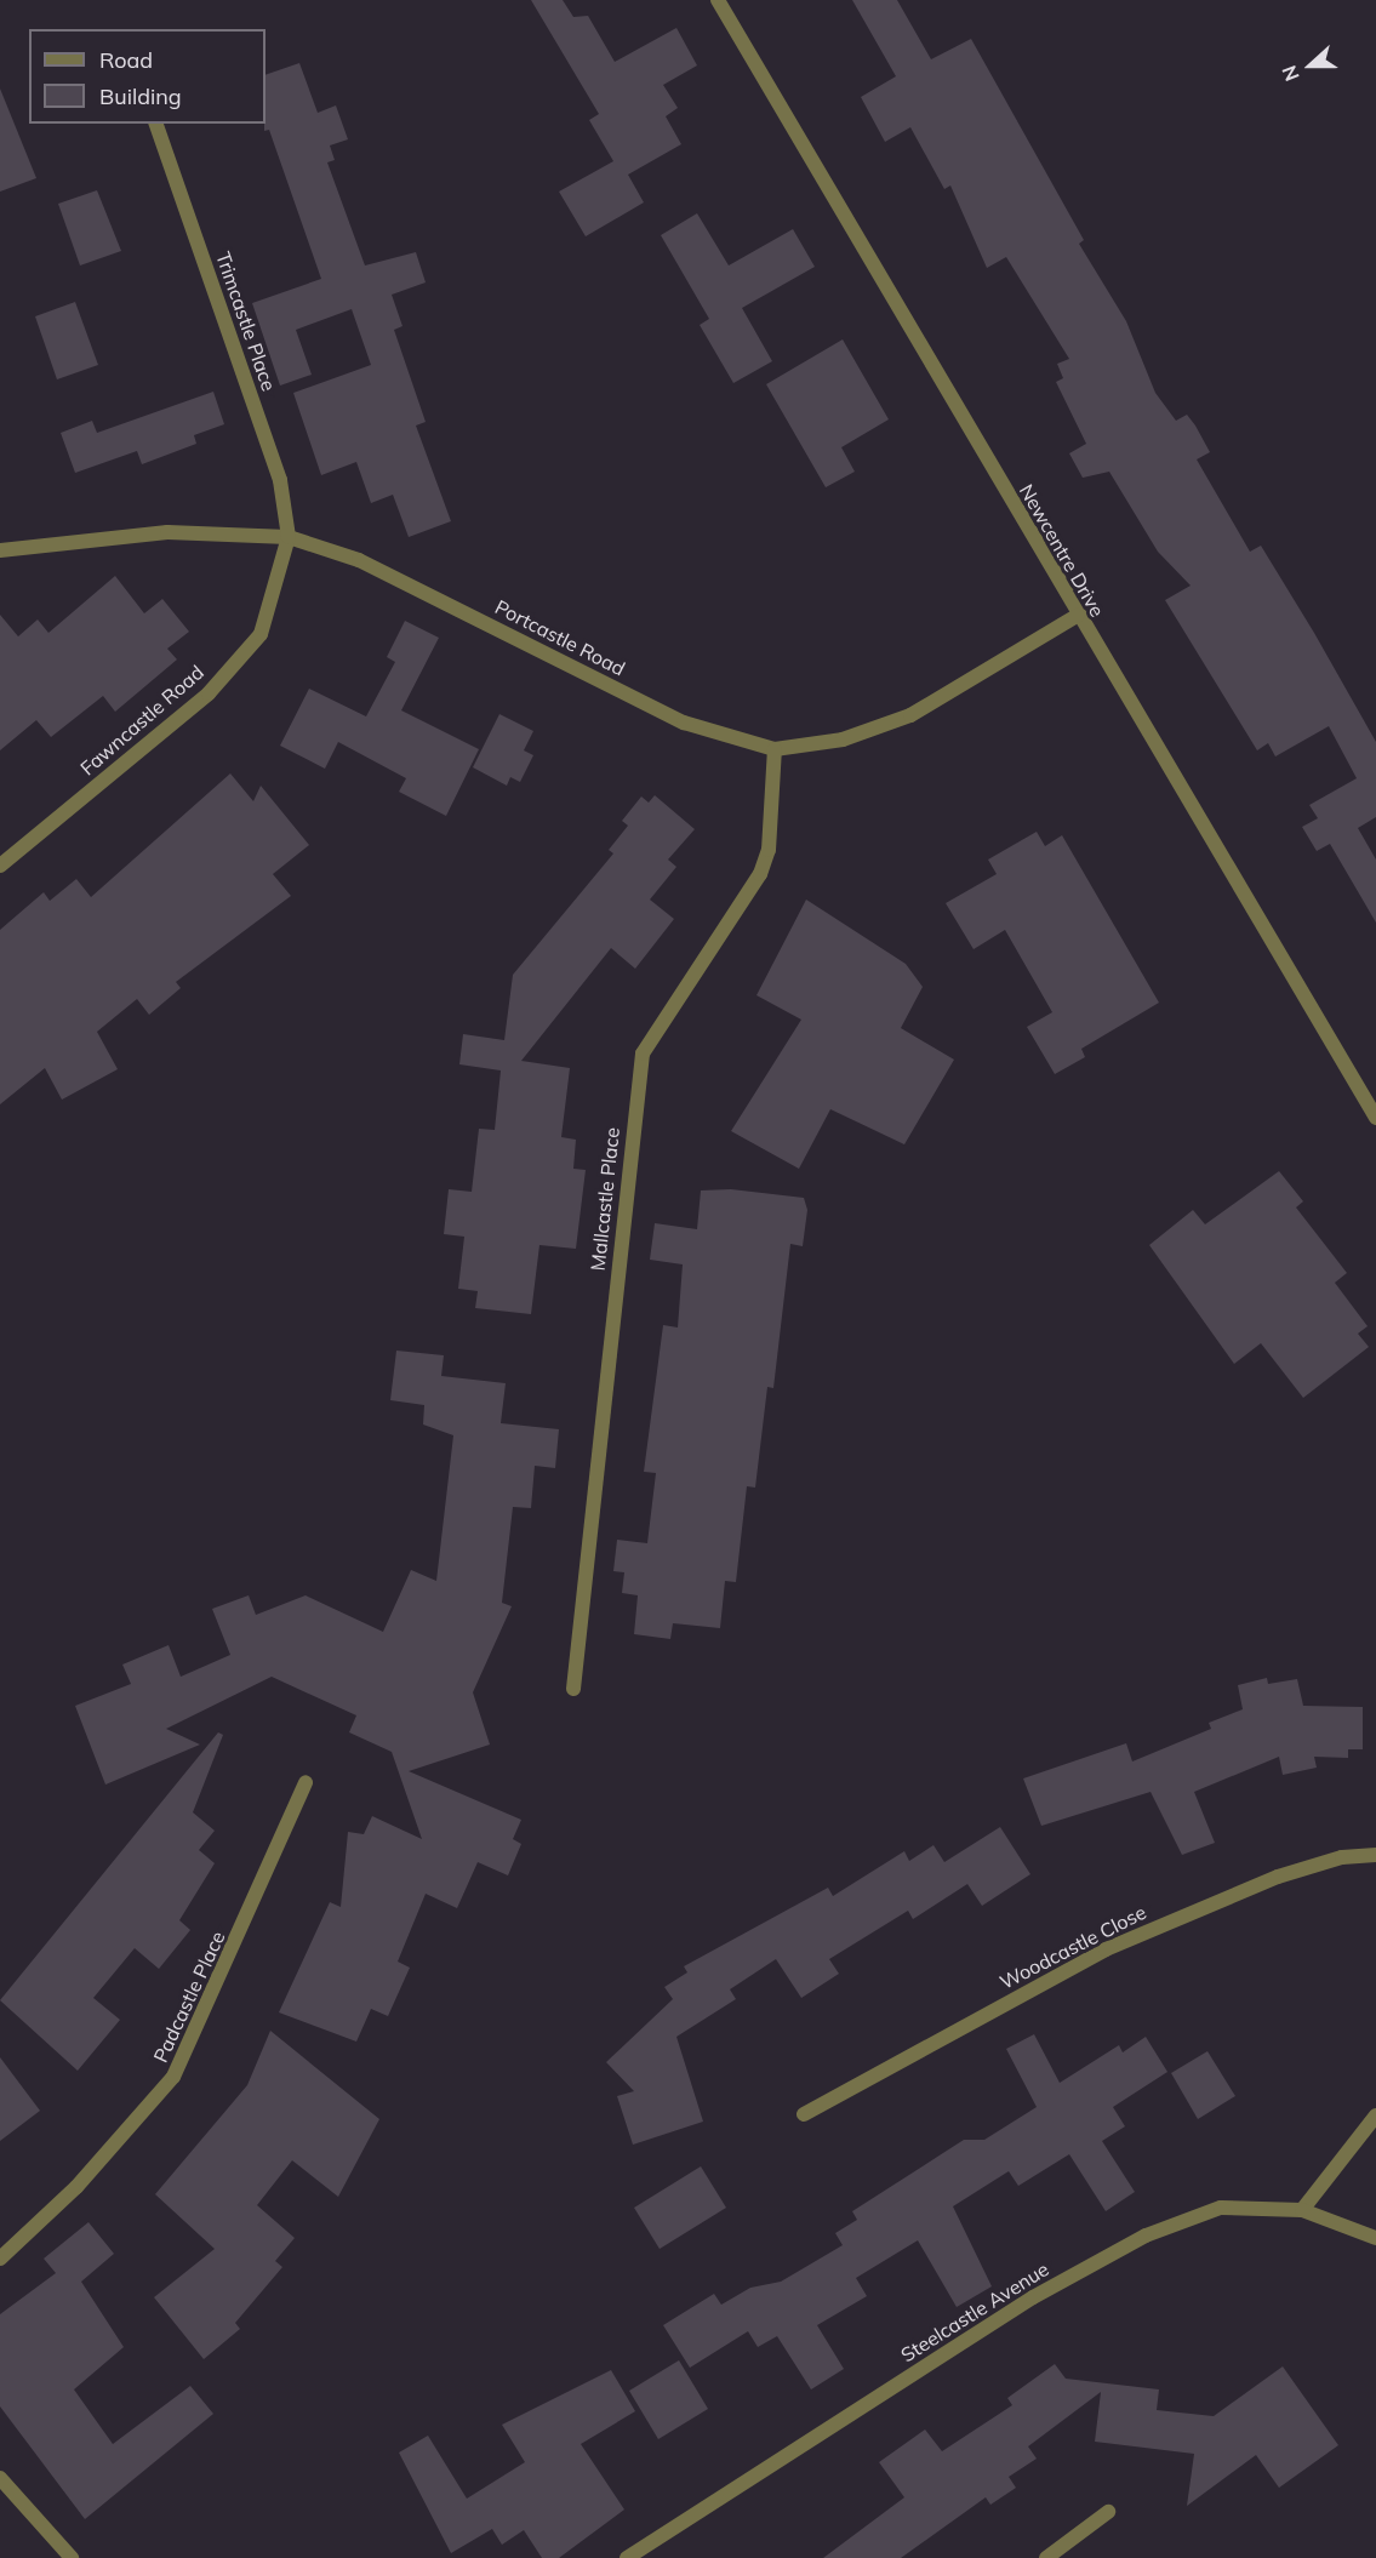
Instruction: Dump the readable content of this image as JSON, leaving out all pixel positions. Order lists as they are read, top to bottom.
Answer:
{
  "streets": {
    "street": [
      "Trimcastle Place",
      "Newcentre Drive",
      "Portcastle Road",
      "Fawncastle Road",
      "Mallcastle Place",
      "Woodcastle Close",
      "Padcastle Place",
      "Steelcastle Avenue"
    ]
  },
  "crossings": [
    ["Trimcastle Place", "Portcastle Road"],
    ["Trimcastle Place", "Fawncastle Road"],
    ["Newcentre Drive", "Portcastle Road"],
    ["Portcastle Road", "Fawncastle Road"],
    ["Portcastle Road", "Mallcastle Place"]
  ],
  "legend": ["Road", "Building"],
  "north": "left"
}
